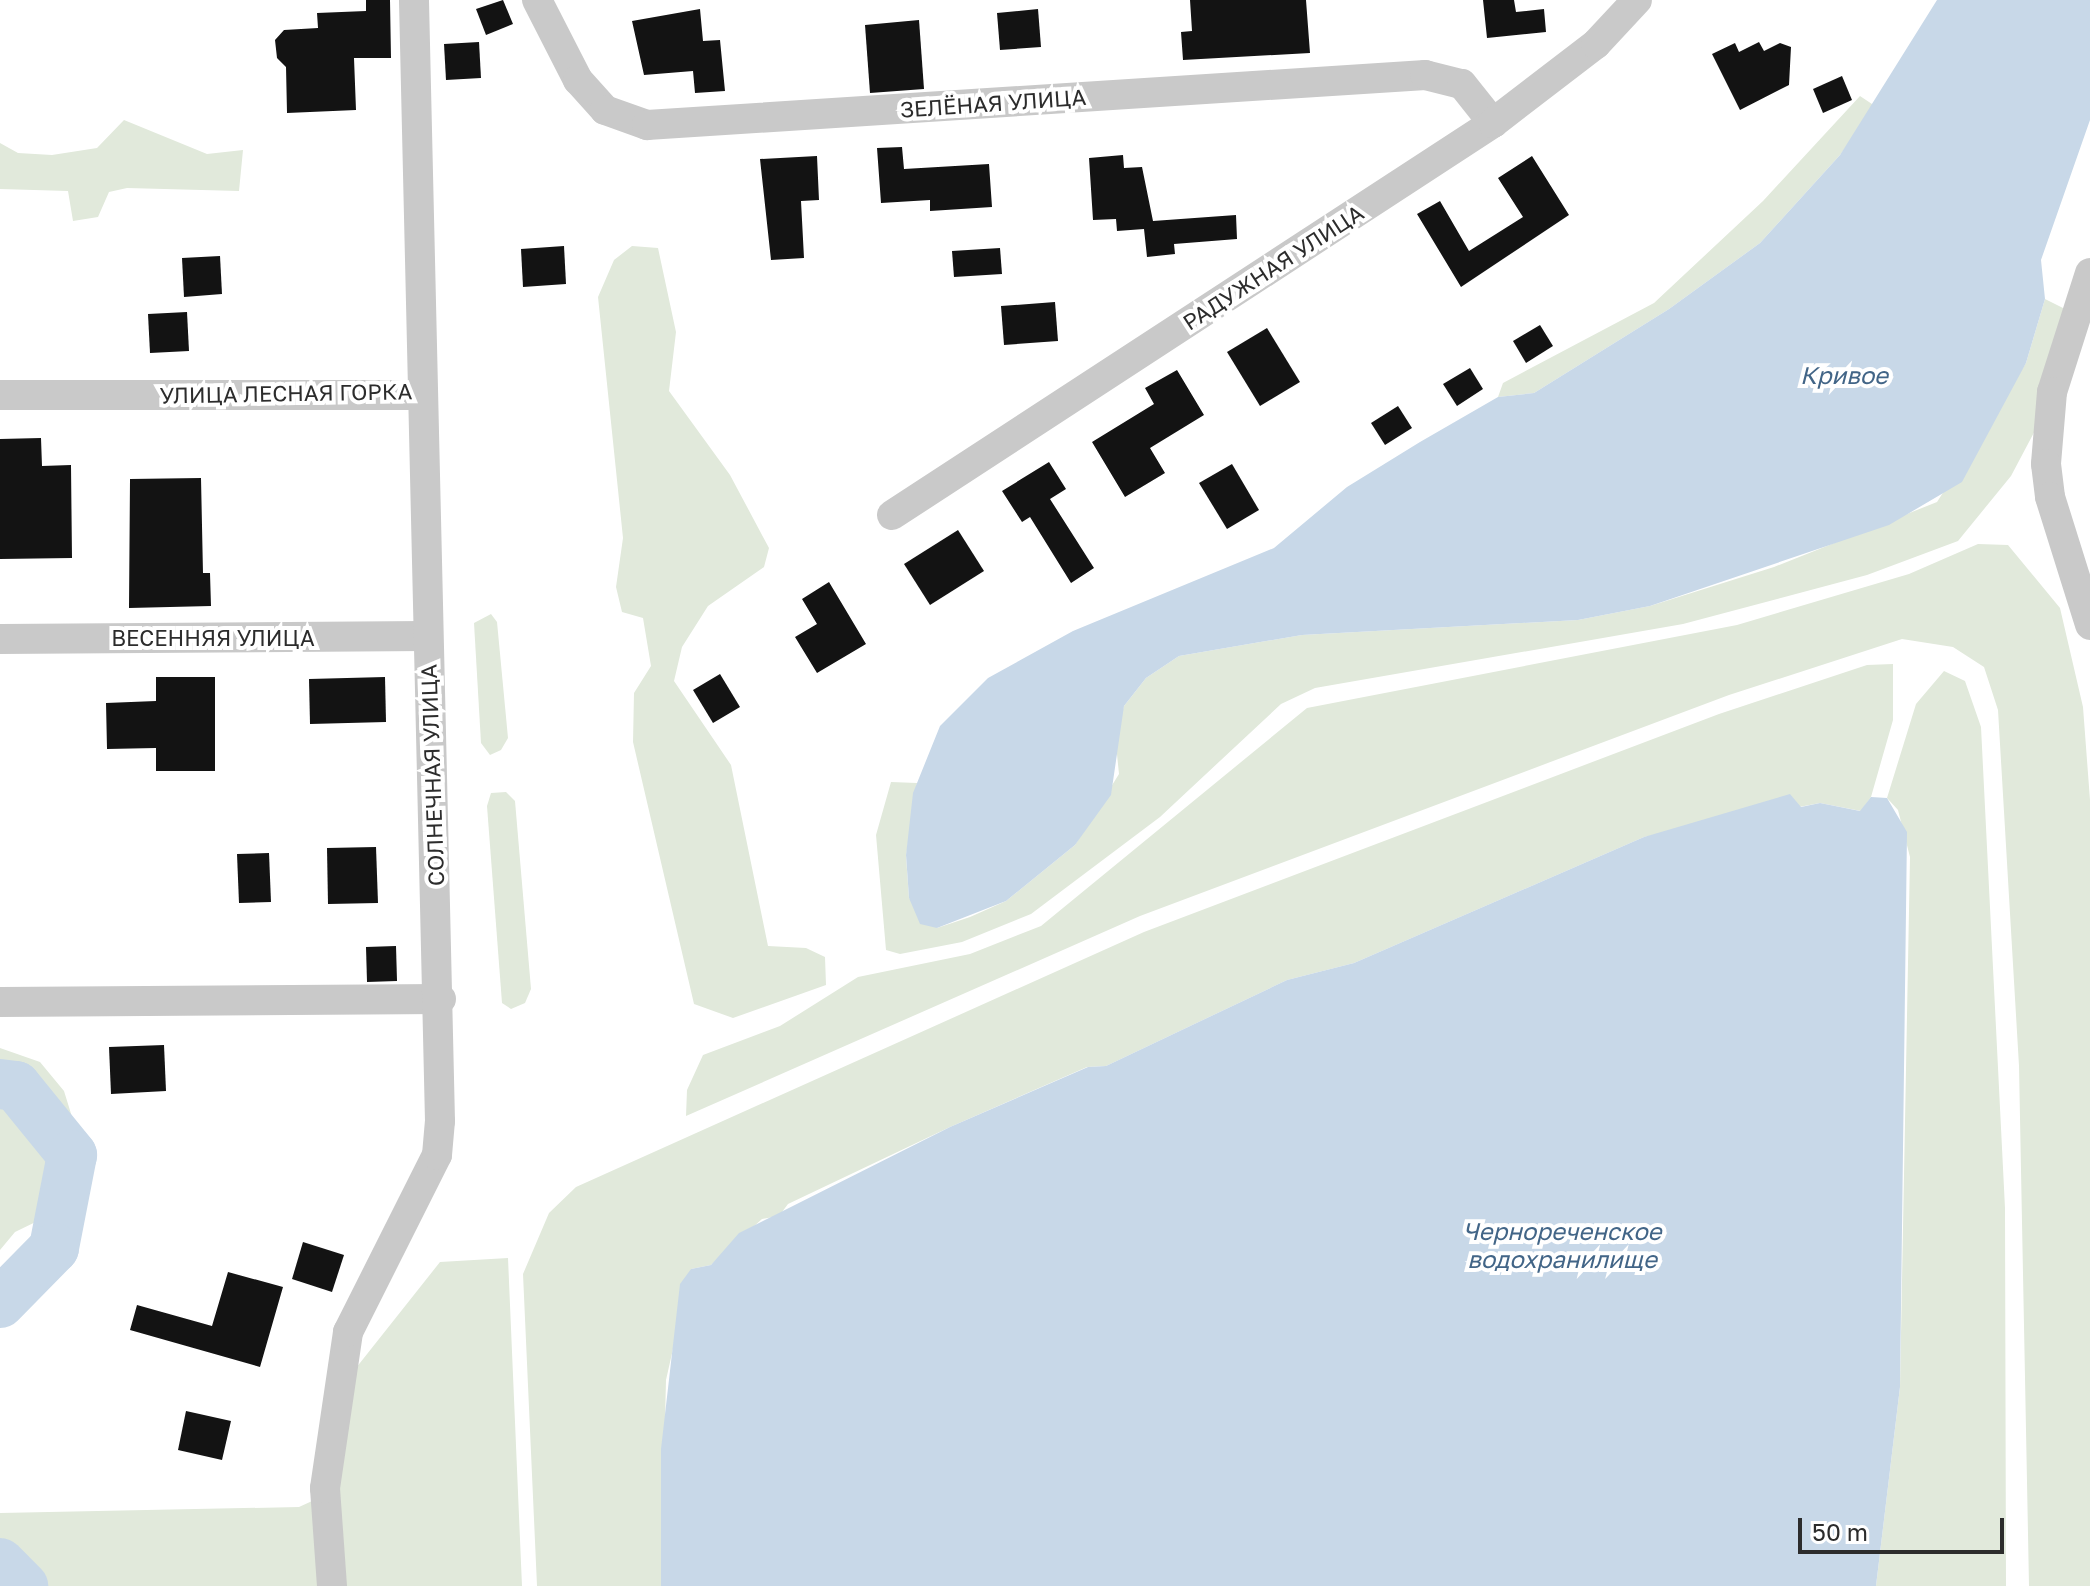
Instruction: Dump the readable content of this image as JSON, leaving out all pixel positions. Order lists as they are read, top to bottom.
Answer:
{
  "streets": {
    "street": [
      "ЗЕЛЁНАЯ УЛИЦА",
      "РАДУЖНАЯ УЛИЦА",
      "УЛИЦА ЛЕСНАЯ ГОРКА",
      "ВЕСЕННЯЯ УЛИЦА",
      "СОЛНЕЧНАЯ УЛИЦА"
    ]
  },
  "crossings": [
    ["ЗЕЛЁНАЯ УЛИЦА", "РАДУЖНАЯ УЛИЦА"],
    ["УЛИЦА ЛЕСНАЯ ГОРКА", "СОЛНЕЧНАЯ УЛИЦА"],
    ["ВЕСЕННЯЯ УЛИЦА", "СОЛНЕЧНАЯ УЛИЦА"]
  ],
  "water": ["Кривое", "Чернореченское водохранилище"],
  "scale_bar": "50 m"
}
